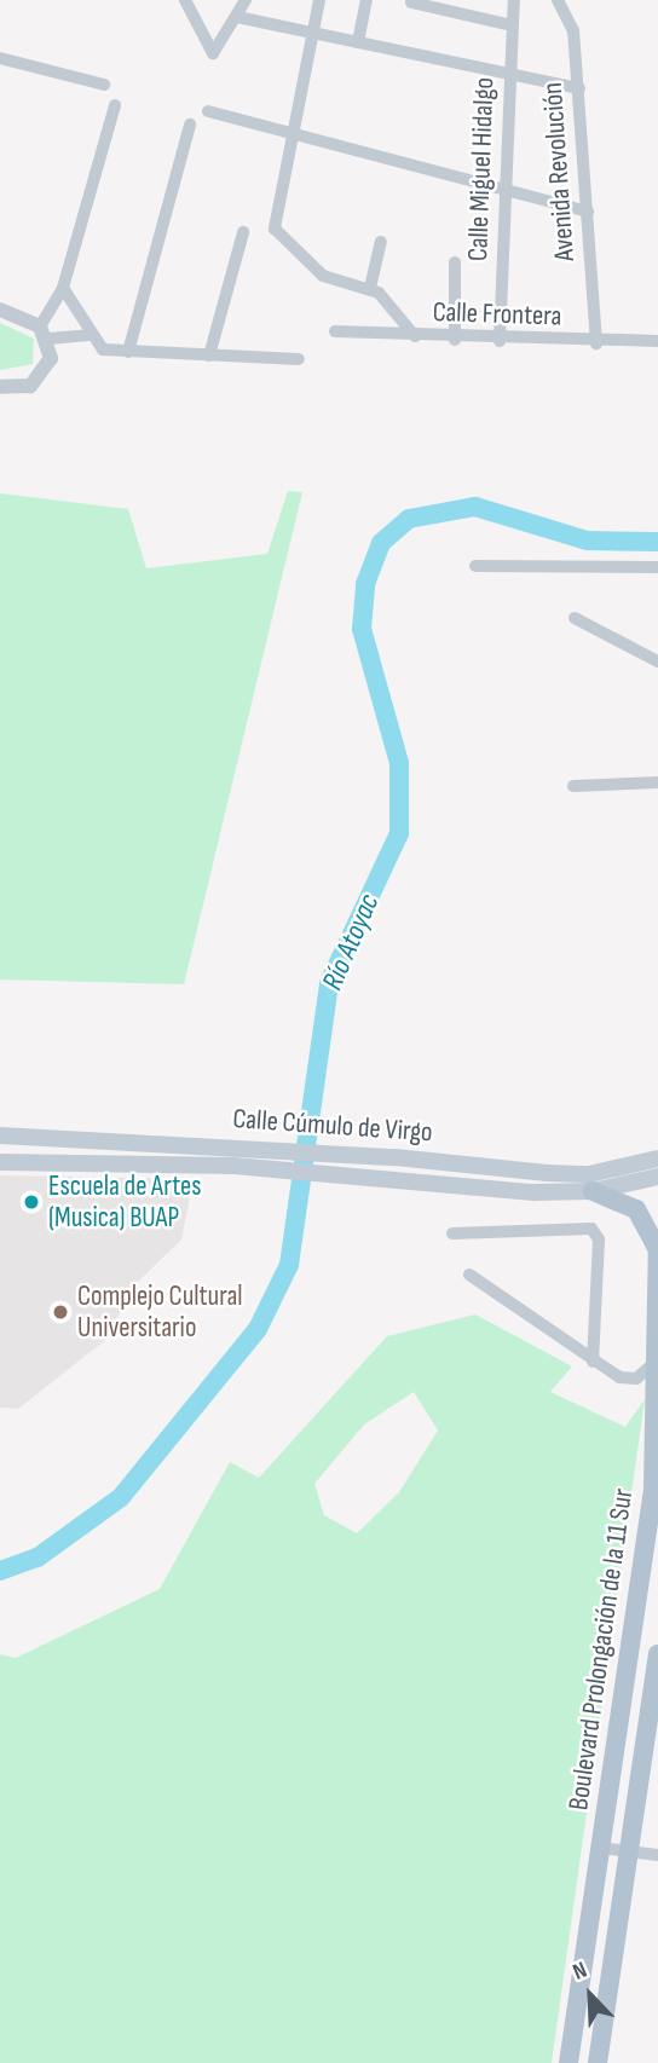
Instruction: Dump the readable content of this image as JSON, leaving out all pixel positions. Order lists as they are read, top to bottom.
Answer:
{
  "streets": {
    "main road": ["Calle Cúmulo de Virgo", "Boulevard Prolongación de la 11 Sur"],
    "street": ["Calle Miguel Hidalgo", "Avenida Revolución", "Calle Frontera"]
  },
  "crossings": [
    ["Calle Miguel Hidalgo", "Calle Frontera"],
    ["Avenida Revolución", "Calle Frontera"]
  ],
  "water": ["Río Atoyac"],
  "places": ["Escuela de Artes (Musica) BUAP", "Complejo Cultural Universitario"],
  "north": "top left"
}
